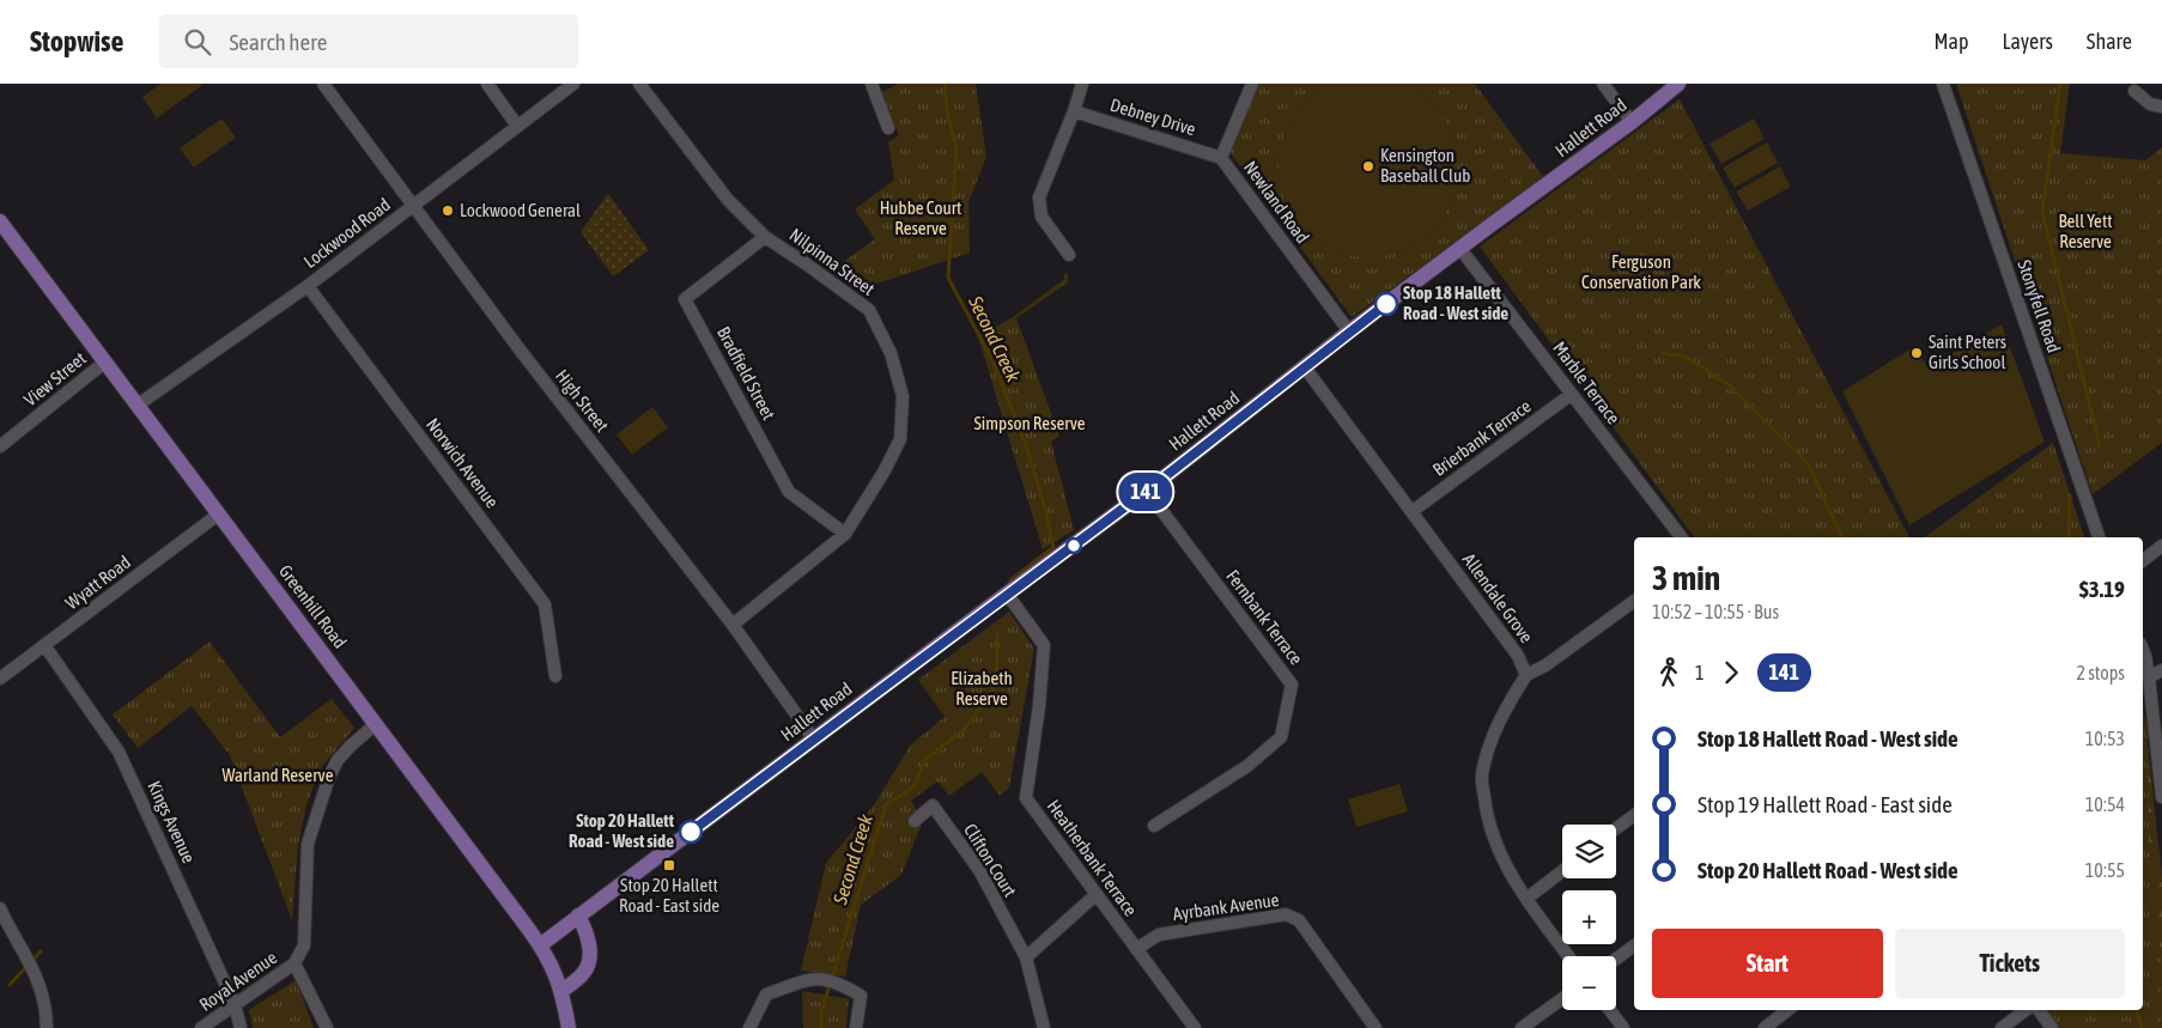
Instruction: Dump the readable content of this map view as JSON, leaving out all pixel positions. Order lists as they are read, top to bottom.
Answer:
{
  "streets": {
    "main road": ["Hallett Road", "Greenhill Road"],
    "street": [
      "Debney Drive",
      "Newland Road",
      "Lockwood Road",
      "Nilpinna Street",
      "Stonyfell Road",
      "Bradfield Street",
      "View Street",
      "Marble Terrace",
      "High Street",
      "Brierbank Terrace",
      "Norwich Avenue",
      "Wyatt Road",
      "Allendale Grove",
      "Fernbank Terrace",
      "Kings Avenue",
      "Heatherbank Terrace",
      "Clifton Court",
      "Ayrbank Avenue",
      "Royal Avenue"
    ]
  },
  "crossings": [
    ["Debney Drive", "Newland Road"],
    ["Hallett Road", "Newland Road"],
    ["Hallett Road", "Marble Terrace"],
    ["Hallett Road", "High Street"],
    ["Hallett Road", "Allendale Grove"],
    ["Hallett Road", "Greenhill Road"],
    ["Hallett Road", "Fernbank Terrace"],
    ["Hallett Road", "Heatherbank Terrace"],
    ["Lockwood Road", "High Street"],
    ["Lockwood Road", "Norwich Avenue"],
    ["Lockwood Road", "Greenhill Road"],
    ["Nilpinna Street", "Bradfield Street"],
    ["Nilpinna Street", "High Street"],
    ["View Street", "Greenhill Road"],
    ["Marble Terrace", "Brierbank Terrace"],
    ["Brierbank Terrace", "Allendale Grove"],
    ["Wyatt Road", "Greenhill Road"],
    ["Wyatt Road", "Kings Avenue"],
    ["Kings Avenue", "Royal Avenue"],
    ["Heatherbank Terrace", "Ayrbank Avenue"]
  ],
  "water": ["Second Creek"],
  "parks": [
    "Hubbe Court Reserve",
    "Bell Yett Reserve",
    "Ferguson Conservation Park",
    "Simpson Reserve",
    "Elizabeth Reserve",
    "Warland Reserve"
  ],
  "places": {
    "other": [
      "Kensington Baseball Club",
      "Lockwood General",
      "Stop 18 Hallett Road - West side",
      "Saint Peters Girls School",
      "Stop 20 Hallett Road - West side"
    ],
    "transit": ["Stop 20 Hallett Road - East side"]
  },
  "lines": ["bus line 141"],
  "page": {
    "header": "Stopwise",
    "search": "Search here",
    "nav": ["Map", "Layers", "Share"],
    "on_map": "141",
    "heading": ["3 min", "10:52 – 10:55 · Bus", "$3.19"],
    "legs": ["1", "141", "2 stops"],
    "list": [
      {
        "name": "Stop 18 Hallett Road - West side",
        "value": "10:53"
      },
      {
        "name": "Stop 19 Hallett Road - East side",
        "value": "10:54"
      },
      {
        "name": "Stop 20 Hallett Road - West side",
        "value": "10:55"
      }
    ],
    "map_buttons": ["+", "−"],
    "buttons": ["Start", "Tickets"]
  }
}
